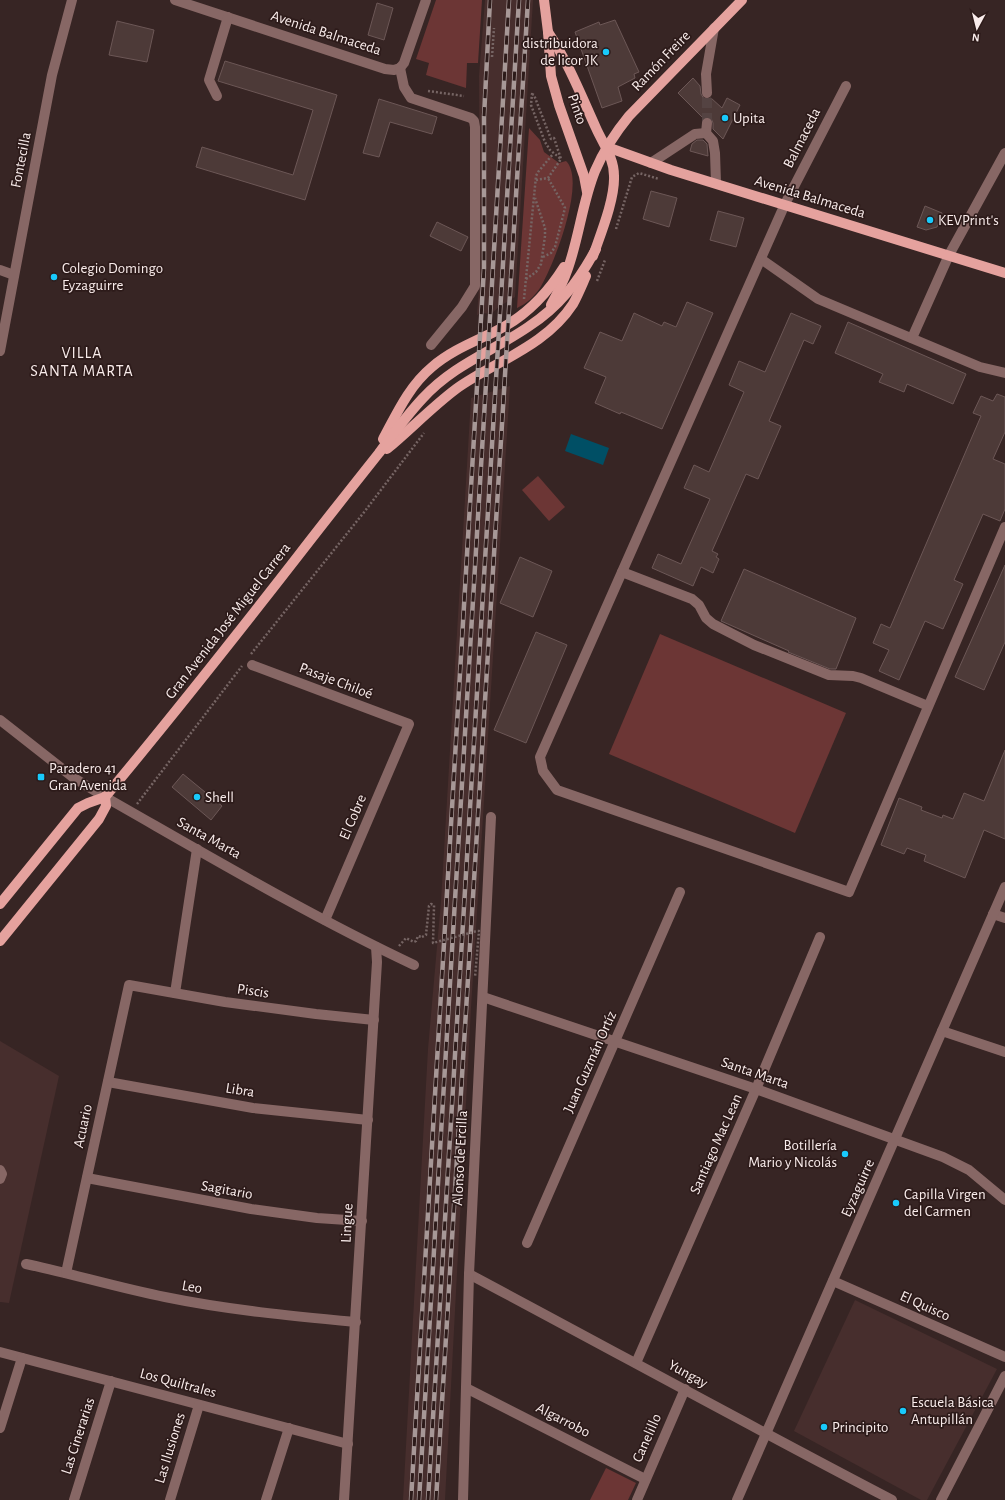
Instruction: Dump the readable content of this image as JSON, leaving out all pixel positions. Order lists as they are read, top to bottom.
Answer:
{
  "streets": {
    "main road": [
      "Avenida Balmaceda",
      "Ramón Freire",
      "Pinto",
      "Gran Avenida José Miguel Carrera"
    ],
    "street": [
      "Balmaceda",
      "Fontecilla",
      "Pasaje Chiloé",
      "El Cobre",
      "Santa Marta",
      "Piscis",
      "Juan Guzmán Ortíz",
      "Libra",
      "Acuario",
      "Santiago Mac Lean",
      "Alonso de Ercilla",
      "Eyzaguirre",
      "Sagitario",
      "Lingue",
      "Leo",
      "El Quisco",
      "Yungay",
      "Los Quiltrales",
      "Algarrobo",
      "Las Cinerarias",
      "Canelillo",
      "Las Ilusiones"
    ]
  },
  "crossings": [
    ["Avenida Balmaceda", "Ramón Freire"],
    ["Avenida Balmaceda", "Pinto"],
    ["Avenida Balmaceda", "Balmaceda"],
    ["Avenida Balmaceda", "Gran Avenida José Miguel Carrera"],
    ["Ramón Freire", "Pinto"],
    ["Ramón Freire", "Gran Avenida José Miguel Carrera"],
    ["Pinto", "Gran Avenida José Miguel Carrera"],
    ["Gran Avenida José Miguel Carrera", "Santa Marta"],
    ["Pasaje Chiloé", "El Cobre"],
    ["El Cobre", "Santa Marta"],
    ["Santa Marta", "Juan Guzmán Ortíz"],
    ["Santa Marta", "Santiago Mac Lean"],
    ["Santa Marta", "Alonso de Ercilla"],
    ["Santa Marta", "Eyzaguirre"],
    ["Santa Marta", "Lingue"],
    ["Piscis", "Acuario"],
    ["Piscis", "Lingue"],
    ["Libra", "Acuario"],
    ["Libra", "Lingue"],
    ["Acuario", "Sagitario"],
    ["Acuario", "Leo"],
    ["Santiago Mac Lean", "Yungay"],
    ["Alonso de Ercilla", "Yungay"],
    ["Alonso de Ercilla", "Algarrobo"],
    ["Eyzaguirre", "El Quisco"],
    ["Eyzaguirre", "Yungay"],
    ["Sagitario", "Lingue"],
    ["Lingue", "Leo"],
    ["Lingue", "Los Quiltrales"],
    ["Yungay", "Canelillo"],
    ["Los Quiltrales", "Las Cinerarias"],
    ["Los Quiltrales", "Las Ilusiones"],
    ["Algarrobo", "Canelillo"]
  ],
  "districts": ["VILLA SANTA MARTA"],
  "places": {
    "other": [
      "distribuidora de licor JK",
      "Upita",
      "KEVPrint's",
      "Colegio Domingo Eyzaguirre",
      "Shell",
      "Botillería Mario y Nicolás",
      "Capilla Virgen del Carmen",
      "Escuela Básica Antupillán",
      "Principito"
    ],
    "transit": ["Paradero 41 Gran Avenida"]
  },
  "north": "bottom"
}
